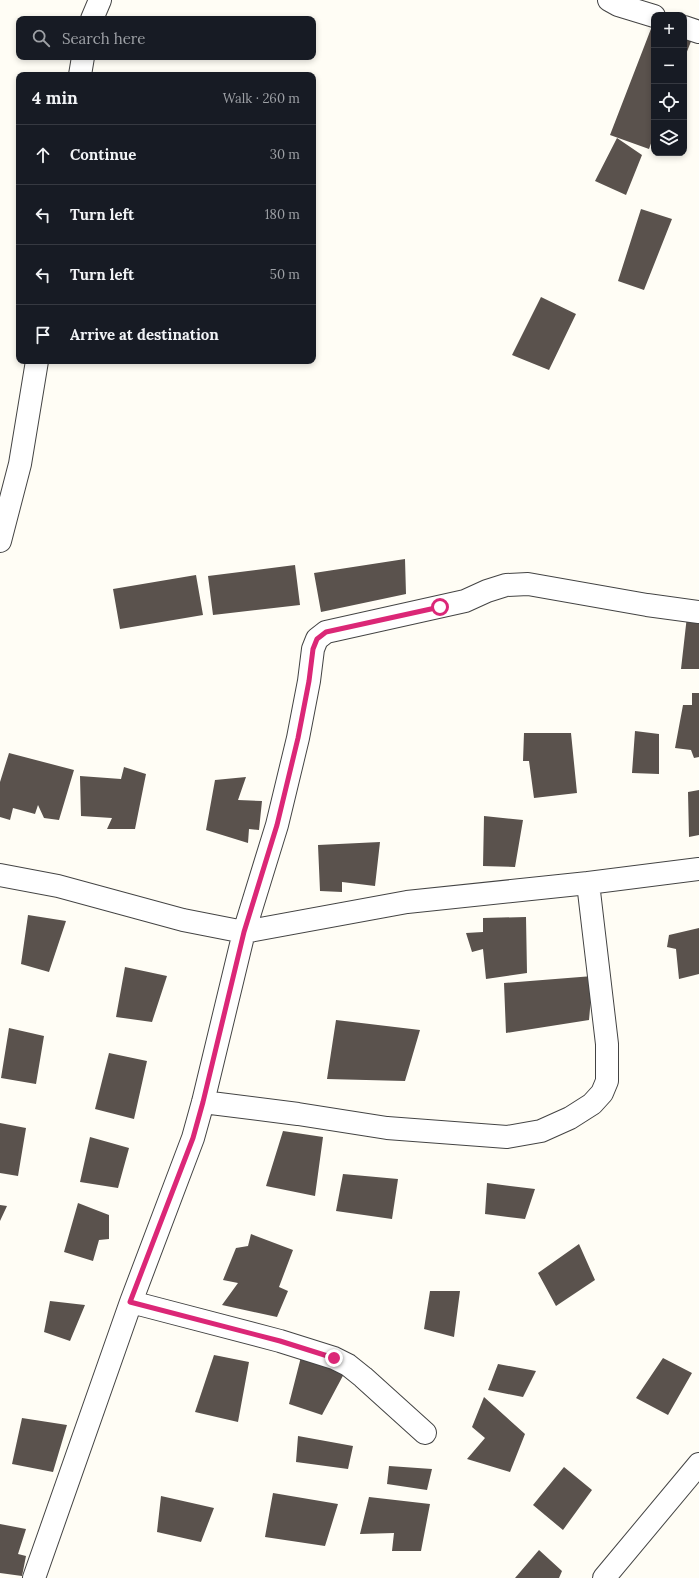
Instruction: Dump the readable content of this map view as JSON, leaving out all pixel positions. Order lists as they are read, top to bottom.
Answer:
{
  "page": {
    "map_buttons": ["+", "−"],
    "search": "Search here",
    "heading": ["4 min", "Walk · 260 m"],
    "list": [
      ["Continue", "30 m"],
      ["Turn left", "180 m"],
      ["Turn left", "50 m"],
      "Arrive at destination"
    ]
  }
}
